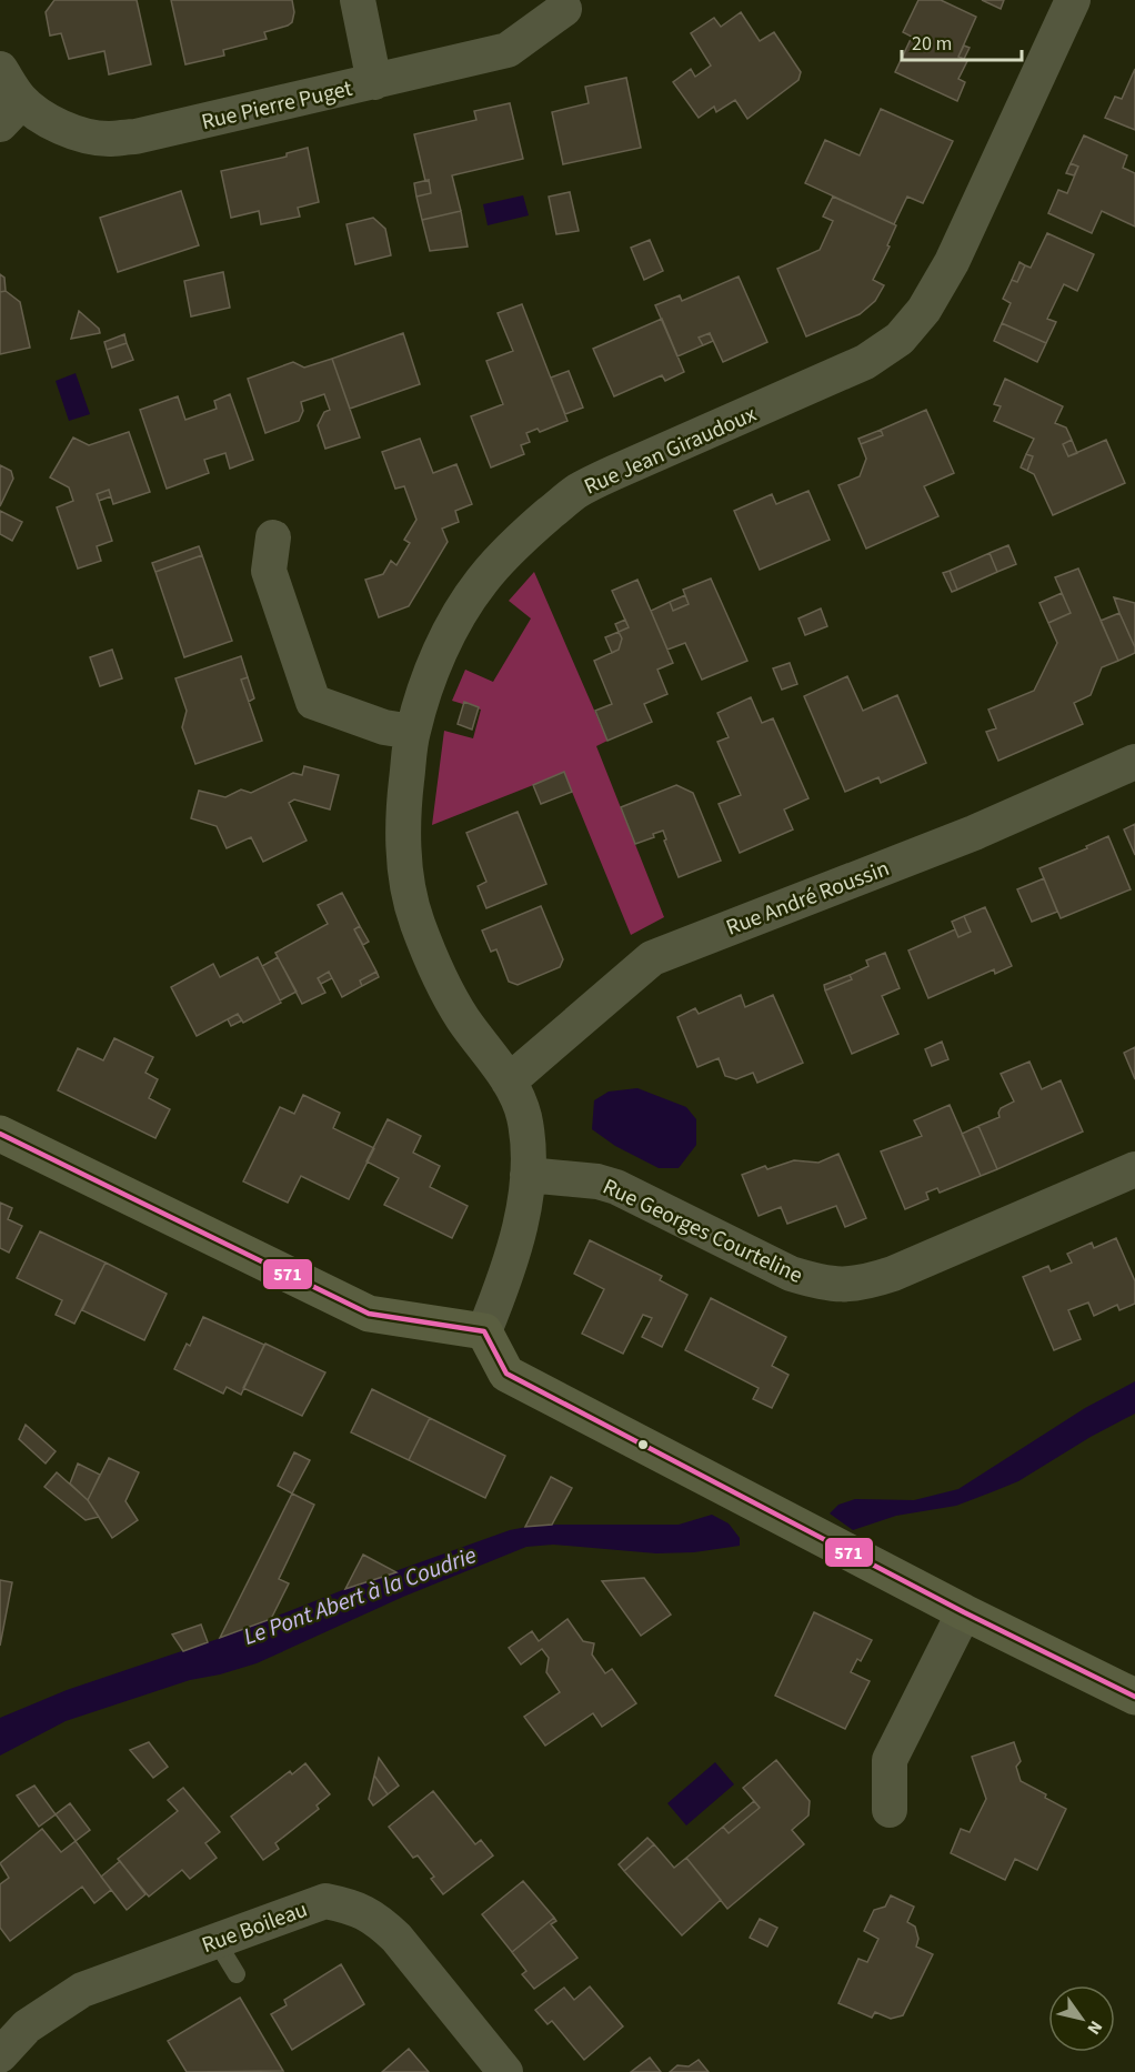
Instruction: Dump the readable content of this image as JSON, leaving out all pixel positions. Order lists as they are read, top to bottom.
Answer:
{
  "streets": {
    "street": [
      "Rue Pierre Puget",
      "Rue Jean Giraudoux",
      "Rue André Roussin",
      "Rue Georges Courteline",
      "Rue Boileau"
    ]
  },
  "crossings": [
    ["Rue Jean Giraudoux", "Rue André Roussin"],
    ["Rue Jean Giraudoux", "Rue Georges Courteline"]
  ],
  "water": ["Le Pont Abert à la Coudrie"],
  "lines": ["transit line 571"],
  "scale_bar": "20 m",
  "north": "bottom right"
}
